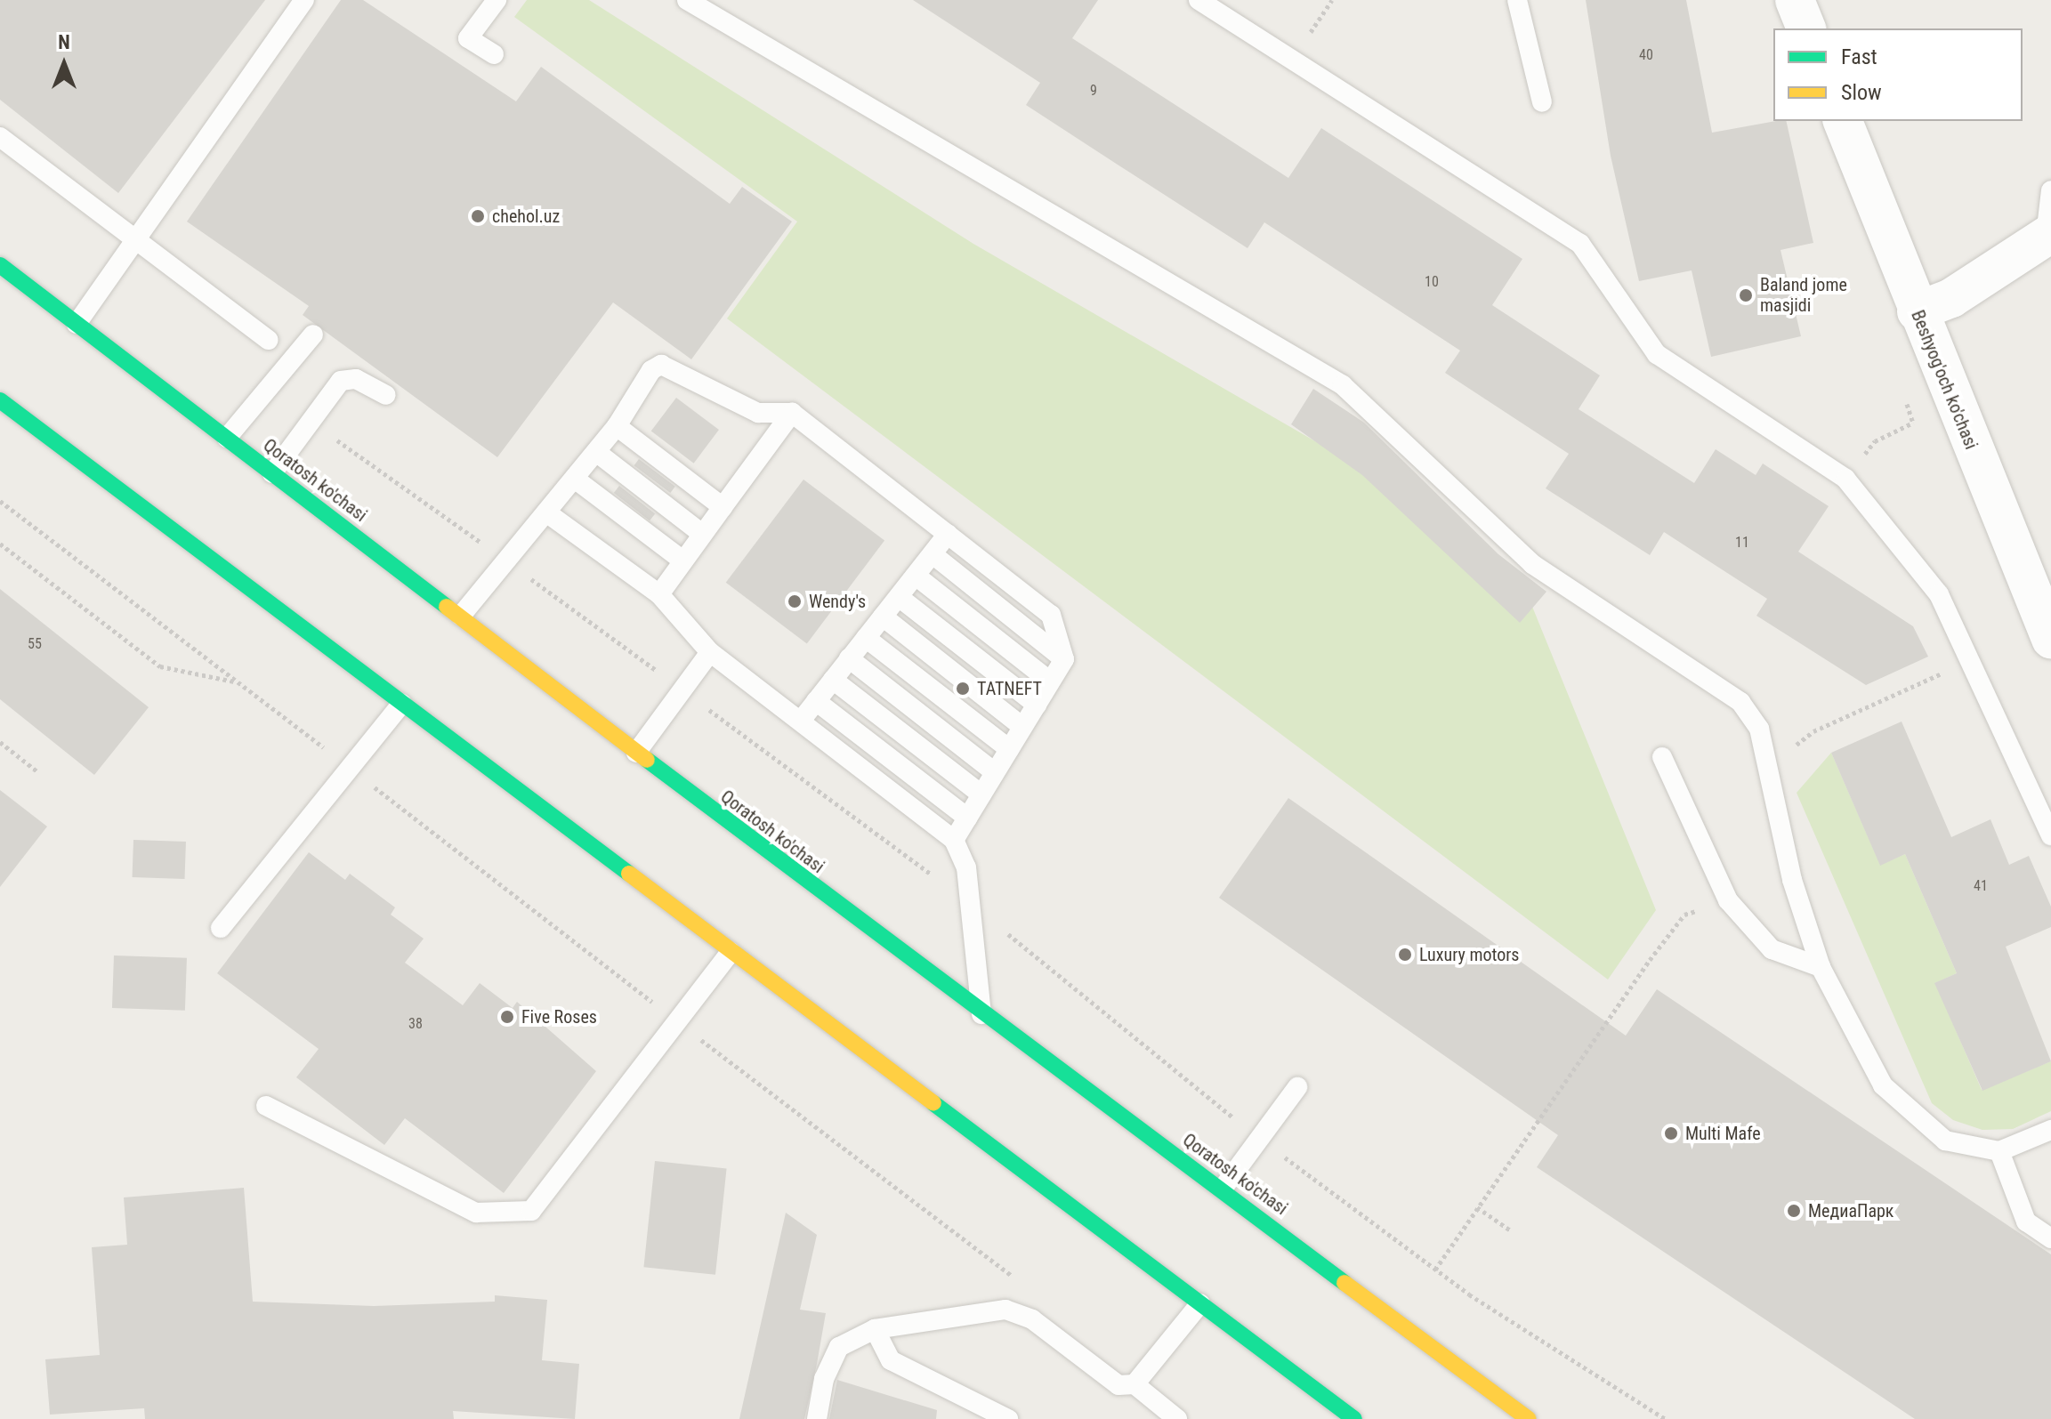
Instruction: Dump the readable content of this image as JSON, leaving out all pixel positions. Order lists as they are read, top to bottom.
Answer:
{
  "streets": {
    "main road": ["Qoratosh ko'chasi"],
    "street": ["Beshyog'och ko'chasi"]
  },
  "places": [
    "chehol.uz",
    "Baland jome masjidi",
    "Wendy's",
    "TATNEFT",
    "Luxury motors",
    "Five Roses",
    "Multi Mafe",
    "МедиаПарк"
  ],
  "house_numbers": [
    "40",
    "9",
    "10",
    "11",
    "55",
    "41",
    "38"
  ],
  "legend": ["Fast", "Slow"],
  "north": "top"
}
